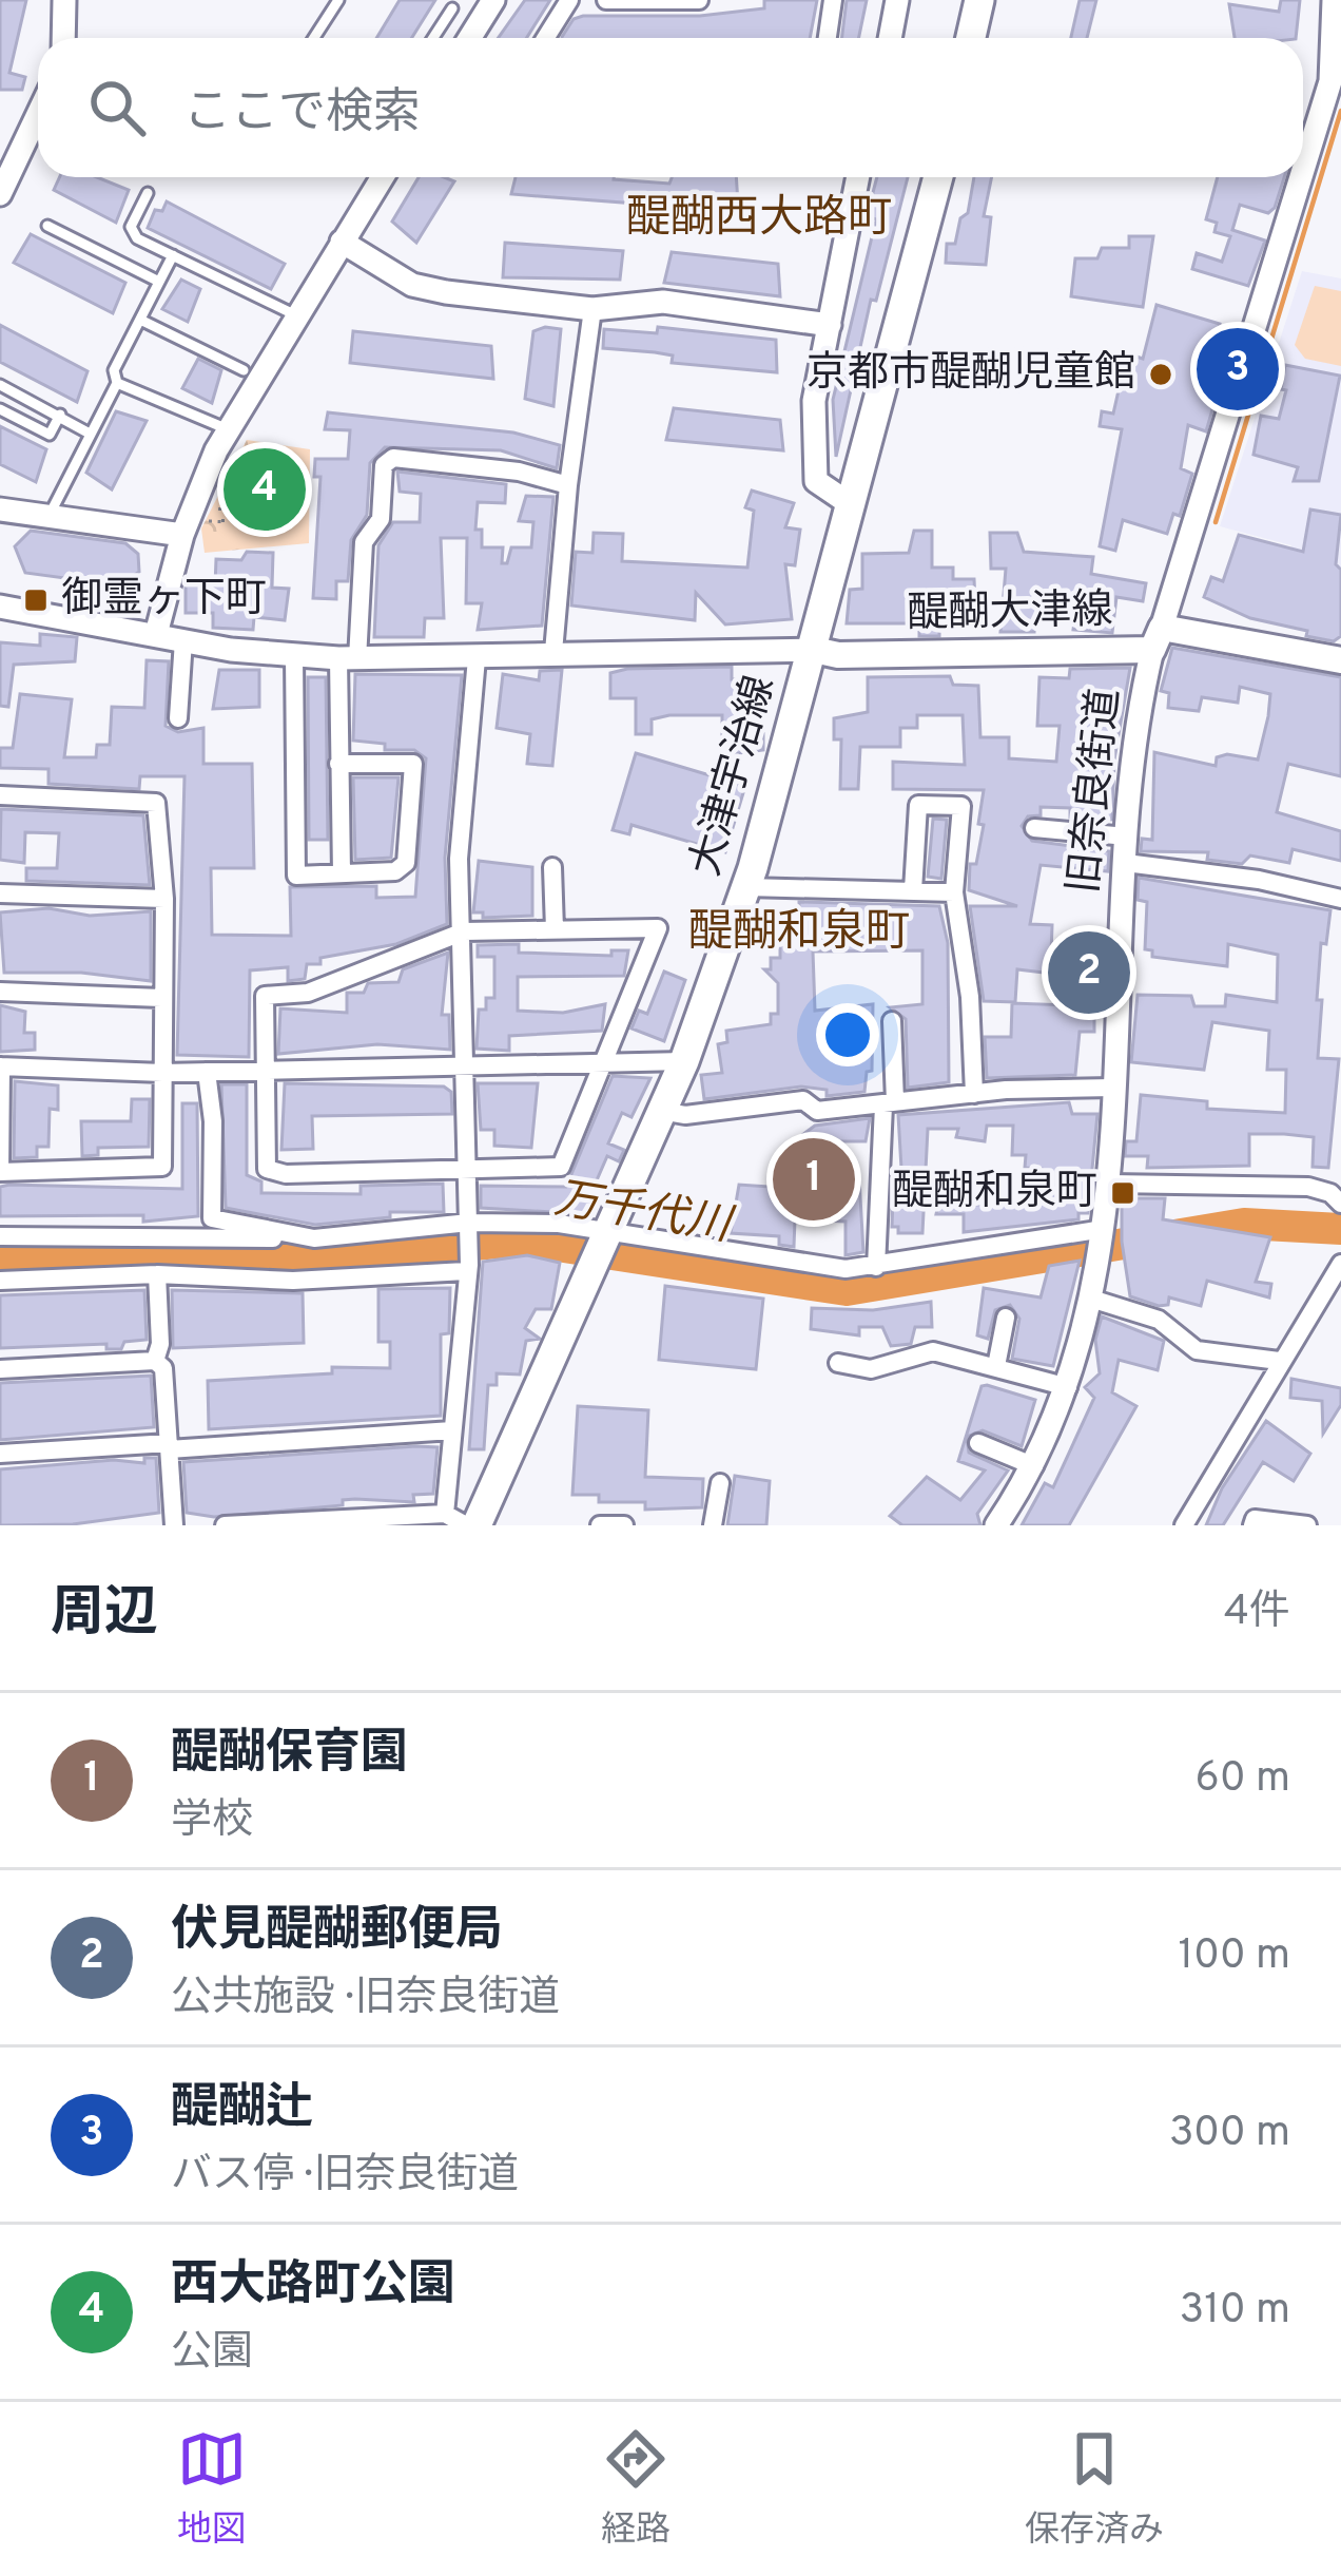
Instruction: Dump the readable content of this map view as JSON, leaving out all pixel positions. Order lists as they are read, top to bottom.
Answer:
{
  "streets": {
    "main road": ["醍醐大津線", "大津宇治線"],
    "street": ["旧奈良街道"]
  },
  "crossings": [
    ["醍醐大津線", "大津宇治線"],
    ["醍醐大津線", "旧奈良街道"]
  ],
  "districts": ["醍醐西大路町", "醍醐和泉町"],
  "water": ["万千代川"],
  "places": {
    "other": ["京都市醍醐児童館"],
    "transit": ["御霊ヶ下町", "醍醐和泉町"]
  },
  "page": {
    "search": "ここで検索",
    "pins": [
      "3",
      "4",
      "2",
      "1"
    ],
    "heading": ["周辺", "4件"],
    "list": [
      {
        "mark": "1",
        "name": "醍醐保育園",
        "note": "学校",
        "value": "60 m"
      },
      {
        "mark": "2",
        "name": "伏見醍醐郵便局",
        "note": "公共施設 · 旧奈良街道",
        "value": "100 m"
      },
      {
        "mark": "3",
        "name": "醍醐辻",
        "note": "バス停 · 旧奈良街道",
        "value": "300 m"
      },
      {
        "mark": "4",
        "name": "西大路町公園",
        "note": "公園",
        "value": "310 m"
      }
    ],
    "nav": ["地図", "経路", "保存済み"]
  }
}
